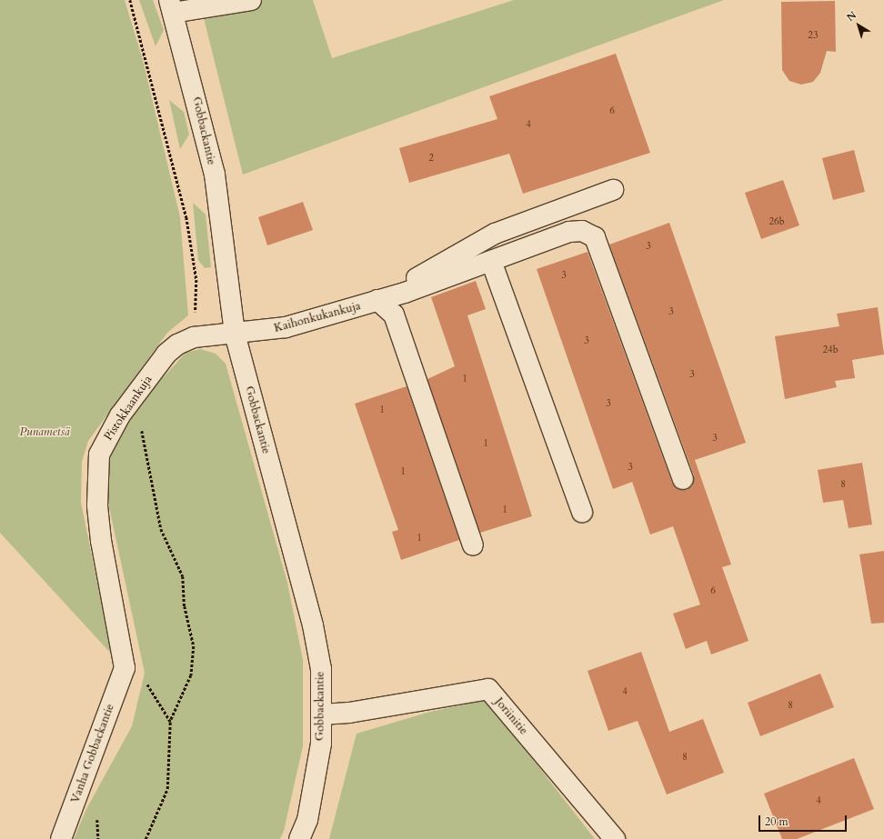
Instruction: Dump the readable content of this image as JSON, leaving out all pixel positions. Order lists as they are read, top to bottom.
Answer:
{
  "streets": {
    "street": [
      "Gobbackantie",
      "Kaihonkukankuja",
      "Pistokkaankuja",
      "Joriinitie",
      "Vanha Gobbackantie"
    ]
  },
  "crossings": [
    ["Gobbackantie", "Kaihonkukankuja"],
    ["Gobbackantie", "Pistokkaankuja"],
    ["Gobbackantie", "Joriinitie"],
    ["Kaihonkukankuja", "Pistokkaankuja"],
    ["Pistokkaankuja", "Vanha Gobbackantie"]
  ],
  "parks": ["Punametsä"],
  "house_numbers": [
    "23",
    "6",
    "4",
    "2",
    "26b",
    "3",
    "3",
    "3",
    "3",
    "24b",
    "3",
    "1",
    "3",
    "1",
    "3",
    "1",
    "3",
    "1",
    "8",
    "1",
    "1",
    "6",
    "4",
    "8",
    "8",
    "4"
  ],
  "scale_bar": "20 m",
  "north": "top left"
}
